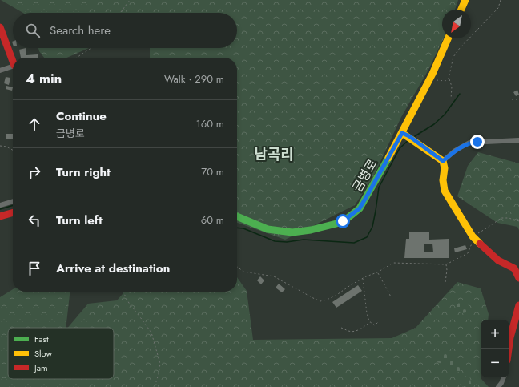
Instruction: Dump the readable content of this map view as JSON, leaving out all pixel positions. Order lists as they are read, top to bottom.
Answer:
{
  "streets": {
    "street": ["금병로"]
  },
  "districts": ["남곡리"],
  "legend": ["Fast", "Slow", "Jam"],
  "north": "bottom left",
  "page": {
    "search": "Search here",
    "heading": ["4 min", "Walk · 290 m"],
    "list": [
      ["Continue", "금병로", "160 m"],
      ["Turn right", "70 m"],
      ["Turn left", "60 m"],
      "Arrive at destination"
    ],
    "map_buttons": ["+", "−"]
  }
}
